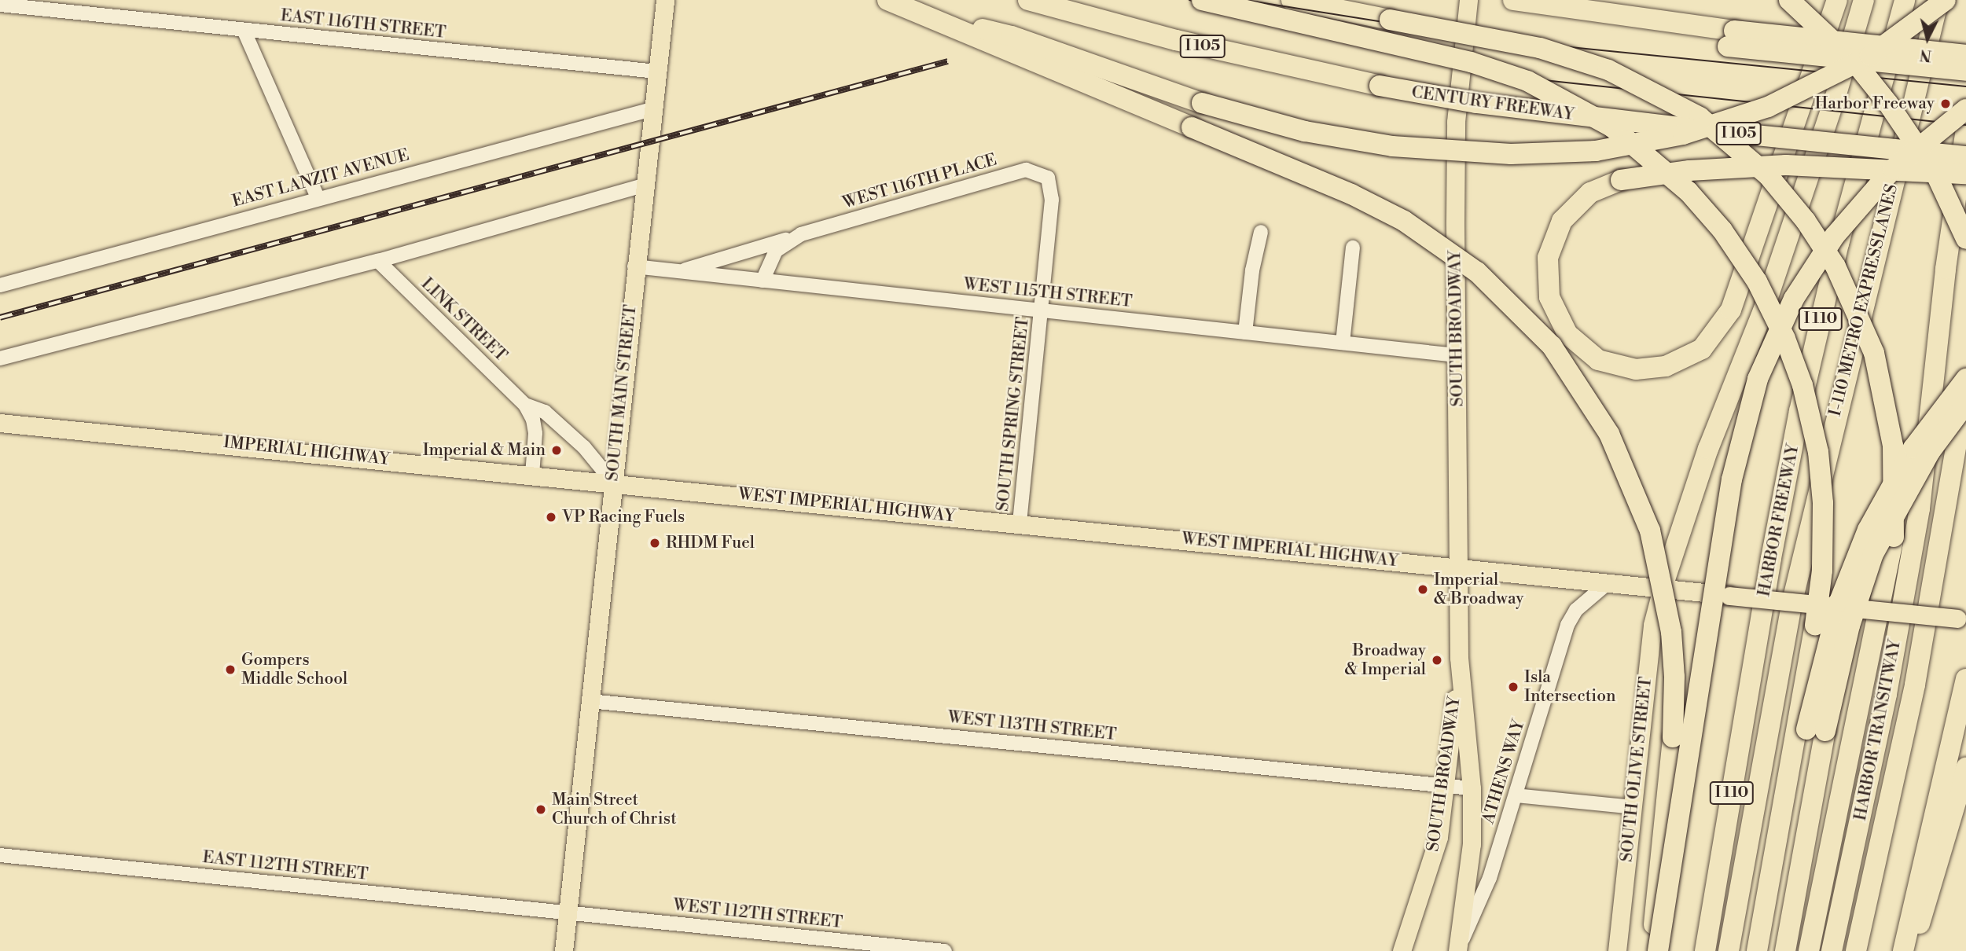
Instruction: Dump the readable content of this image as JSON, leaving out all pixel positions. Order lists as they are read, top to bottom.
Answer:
{
  "streets": {
    "highway": [
      "I 105",
      "CENTURY FREEWAY",
      "I-110 METRO EXPRESSLANES",
      "I 110",
      "HARBOR FREEWAY",
      "HARBOR TRANSITWAY"
    ],
    "main road": [
      "SOUTH BROADWAY",
      "SOUTH MAIN STREET",
      "IMPERIAL HIGHWAY",
      "WEST IMPERIAL HIGHWAY",
      "SOUTH OLIVE STREET"
    ],
    "street": [
      "EAST 116TH STREET",
      "EAST LANZIT AVENUE",
      "WEST 116TH PLACE",
      "WEST 115TH STREET",
      "LINK STREET",
      "SOUTH SPRING STREET",
      "WEST 113TH STREET",
      "ATHENS WAY",
      "EAST 112TH STREET",
      "WEST 112TH STREET"
    ]
  },
  "crossings": [
    ["EAST 116TH STREET", "SOUTH MAIN STREET"],
    ["EAST LANZIT AVENUE", "SOUTH MAIN STREET"],
    ["WEST 116TH PLACE", "WEST 115TH STREET"],
    ["WEST 116TH PLACE", "SOUTH SPRING STREET"],
    ["WEST 115TH STREET", "SOUTH BROADWAY"],
    ["WEST 115TH STREET", "SOUTH MAIN STREET"],
    ["WEST 115TH STREET", "SOUTH SPRING STREET"],
    ["LINK STREET", "SOUTH MAIN STREET"],
    ["LINK STREET", "IMPERIAL HIGHWAY"],
    ["LINK STREET", "WEST IMPERIAL HIGHWAY"],
    ["SOUTH BROADWAY", "WEST IMPERIAL HIGHWAY"],
    ["SOUTH BROADWAY", "WEST 113TH STREET"],
    ["SOUTH BROADWAY", "ATHENS WAY"],
    ["SOUTH MAIN STREET", "IMPERIAL HIGHWAY"],
    ["SOUTH MAIN STREET", "WEST IMPERIAL HIGHWAY"],
    ["SOUTH MAIN STREET", "WEST 113TH STREET"],
    ["SOUTH MAIN STREET", "EAST 112TH STREET"],
    ["SOUTH MAIN STREET", "WEST 112TH STREET"],
    ["SOUTH SPRING STREET", "WEST IMPERIAL HIGHWAY"],
    ["IMPERIAL HIGHWAY", "WEST IMPERIAL HIGHWAY"],
    ["WEST IMPERIAL HIGHWAY", "SOUTH OLIVE STREET"],
    ["WEST IMPERIAL HIGHWAY", "ATHENS WAY"],
    ["EAST 112TH STREET", "WEST 112TH STREET"]
  ],
  "places": [
    "Harbor Freeway",
    "Imperial & Main",
    "VP Racing Fuels",
    "RHDM Fuel",
    "Imperial & Broadway",
    "Broadway & Imperial",
    "Gompers Middle School",
    "Isla Intersection",
    "Main Street Church of Christ"
  ],
  "north": "bottom"
}
